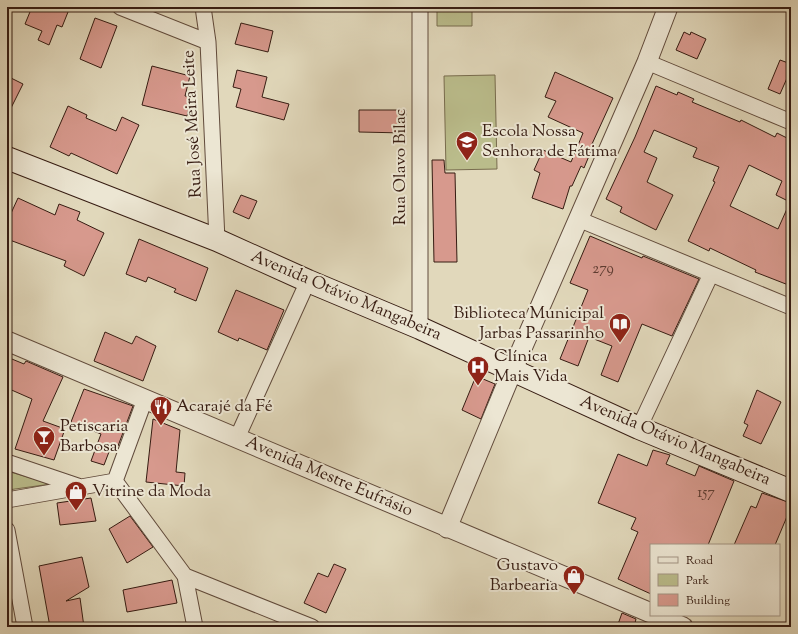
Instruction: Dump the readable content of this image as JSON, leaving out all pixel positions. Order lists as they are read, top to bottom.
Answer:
{
  "streets": {
    "main road": ["Avenida Otávio Mangabeira"],
    "street": ["Rua José Meira Leite", "Rua Olavo Bilac", "Avenida Mestre Eufrásio"]
  },
  "crossings": [
    ["Rua José Meira Leite", "Avenida Otávio Mangabeira"],
    ["Rua Olavo Bilac", "Avenida Otávio Mangabeira"]
  ],
  "places": {
    "school or university": ["Escola Nossa Senhora de Fátima"],
    "library": ["Biblioteca Municipal Jarbas Passarinho"],
    "hospital": ["Clínica Mais Vida"],
    "restaurant": ["Acarajé da Fé"],
    "bar": ["Petiscaria Barbosa"],
    "shop": ["Vitrine da Moda", "Gustavo Barbearia"]
  },
  "house_numbers": ["279", "157"],
  "legend": ["Road", "Park", "Building"]
}
